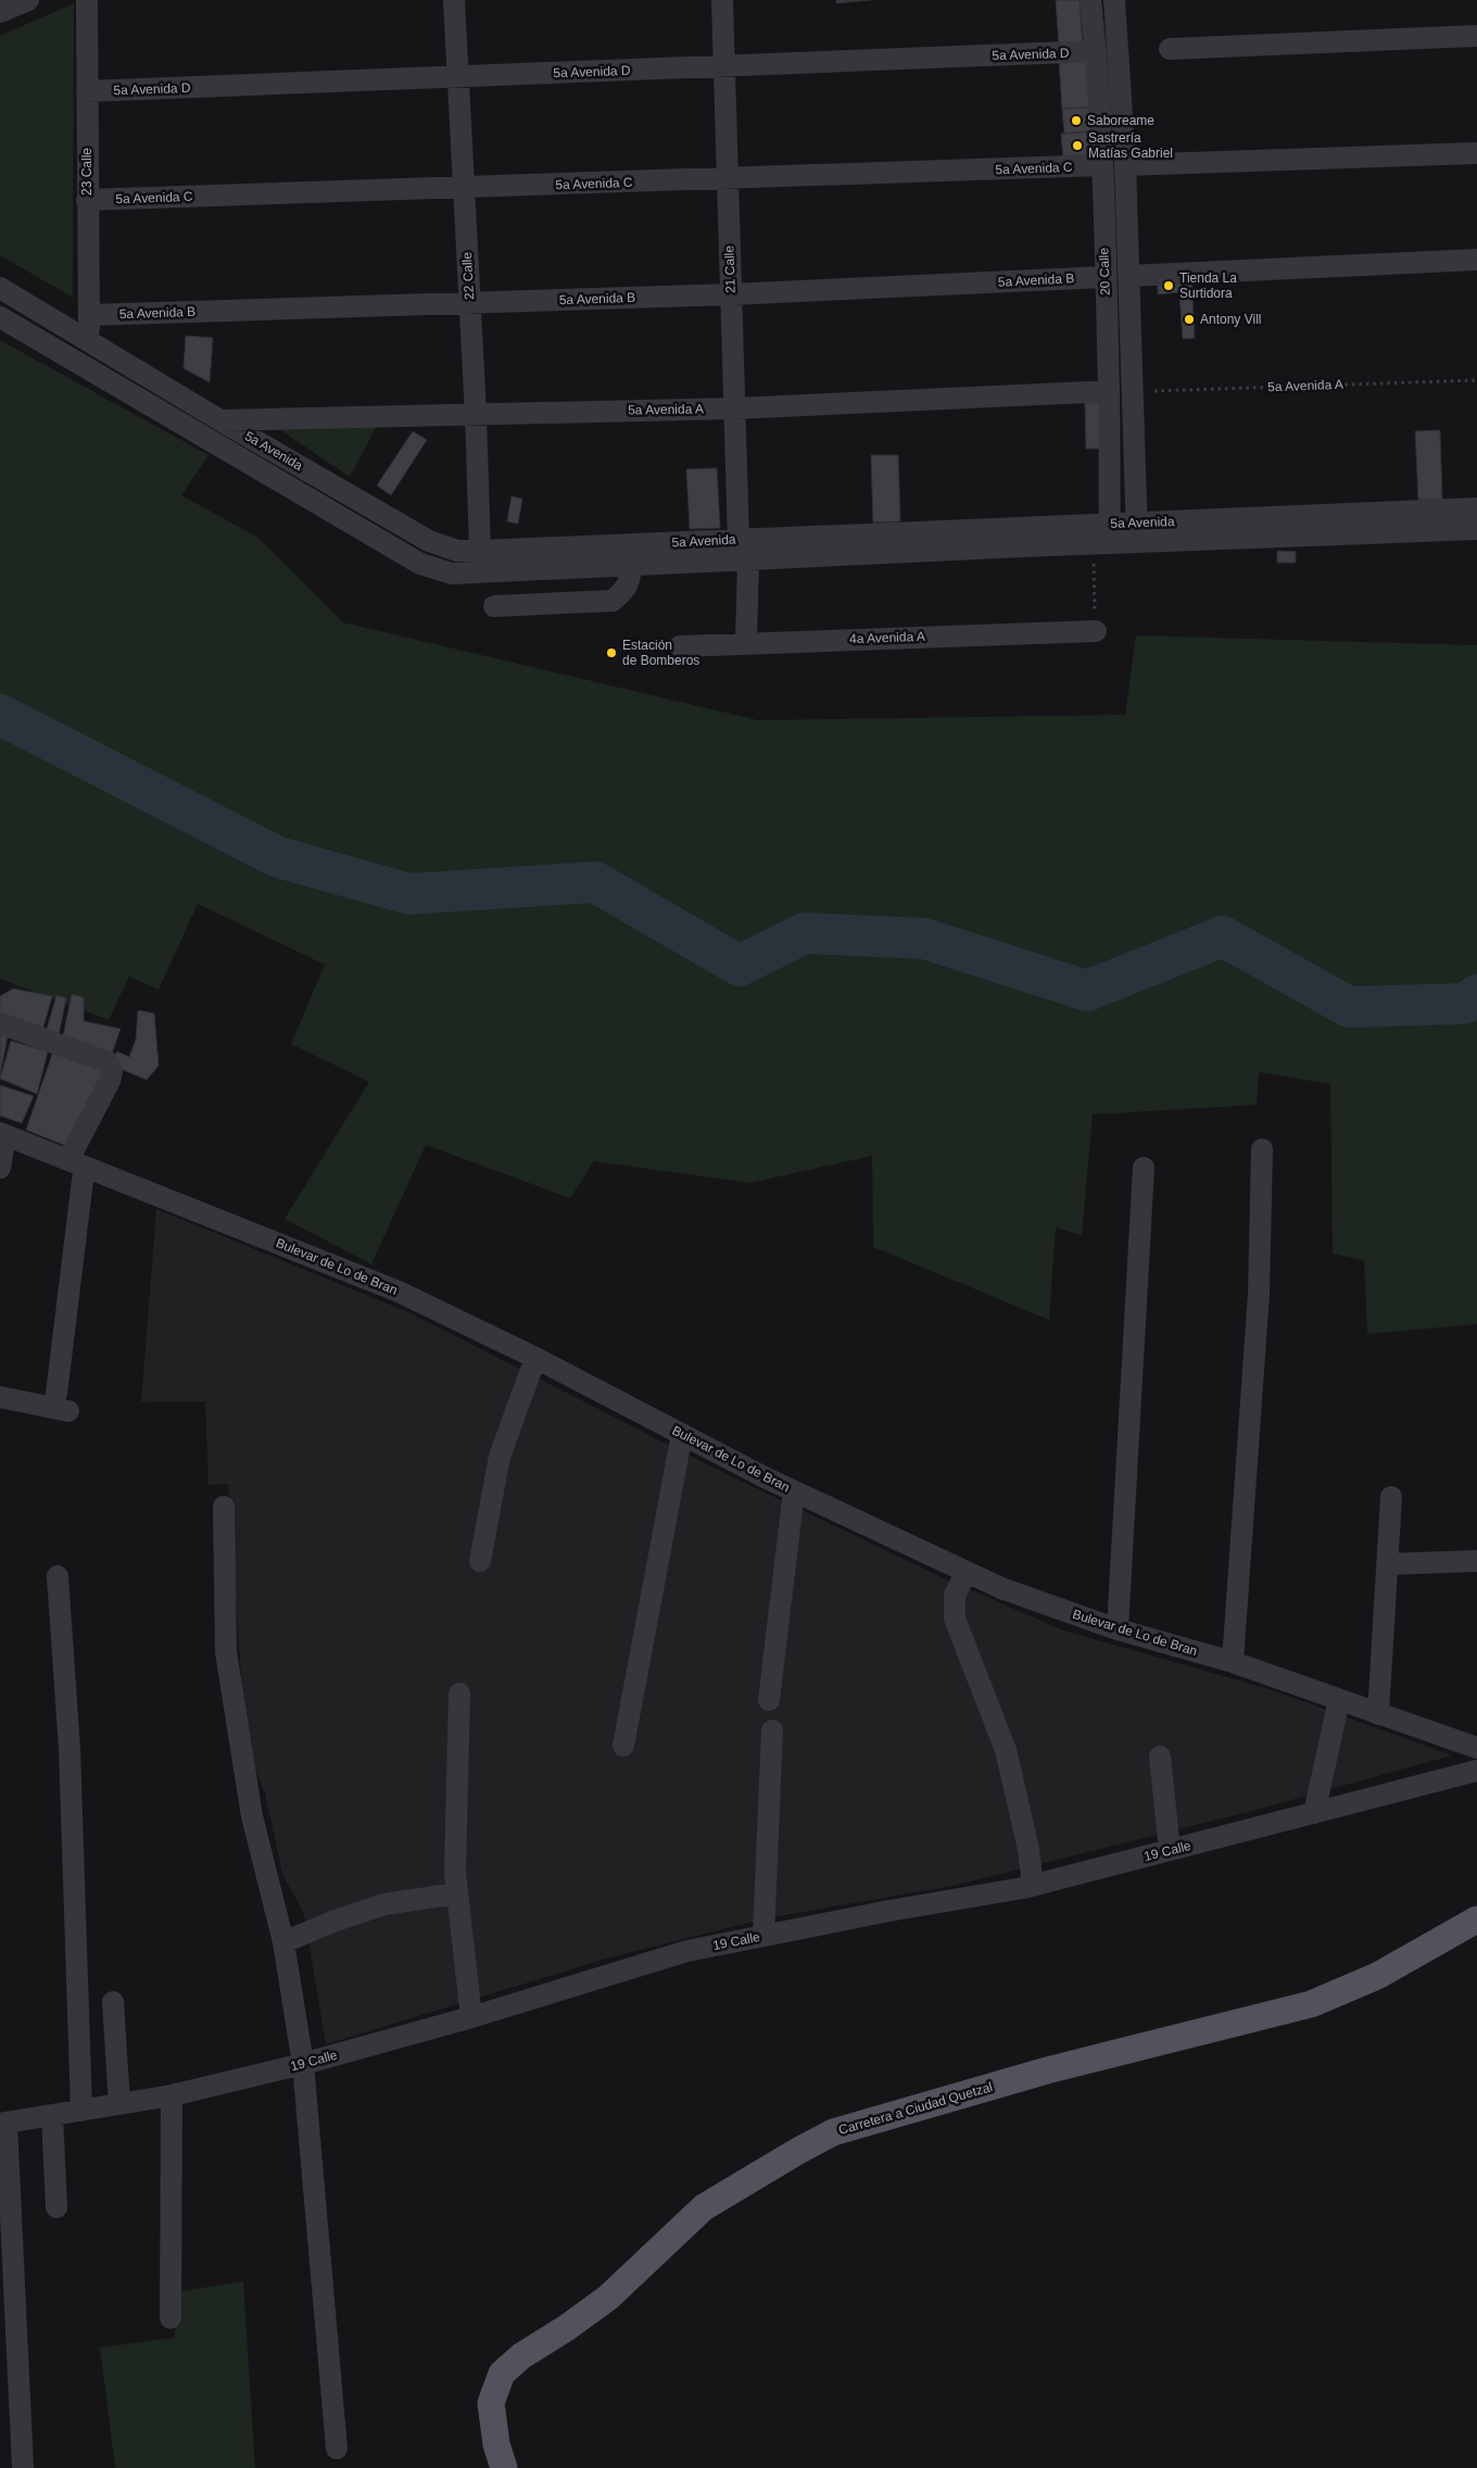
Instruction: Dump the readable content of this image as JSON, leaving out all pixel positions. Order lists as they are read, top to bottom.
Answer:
{
  "streets": {
    "main road": ["Carretera a Ciudad Quetzal"],
    "street": [
      "5a Avenida D",
      "5a Avenida C",
      "23 Calle",
      "21 Calle",
      "20 Calle",
      "22 Calle",
      "5a Avenida B",
      "5a Avenida A",
      "5a Avenida",
      "4a Avenida A",
      "Bulevar de Lo de Bran",
      "19 Calle"
    ]
  },
  "crossings": [
    ["5a Avenida D", "23 Calle"],
    ["5a Avenida D", "21 Calle"],
    ["5a Avenida D", "20 Calle"],
    ["5a Avenida D", "22 Calle"],
    ["5a Avenida C", "23 Calle"],
    ["5a Avenida C", "21 Calle"],
    ["5a Avenida C", "20 Calle"],
    ["5a Avenida C", "22 Calle"],
    ["23 Calle", "5a Avenida B"],
    ["23 Calle", "5a Avenida"],
    ["21 Calle", "5a Avenida B"],
    ["21 Calle", "5a Avenida A"],
    ["21 Calle", "5a Avenida"],
    ["20 Calle", "5a Avenida B"],
    ["20 Calle", "5a Avenida A"],
    ["20 Calle", "5a Avenida"],
    ["22 Calle", "5a Avenida B"],
    ["22 Calle", "5a Avenida A"],
    ["22 Calle", "5a Avenida"],
    ["5a Avenida A", "5a Avenida"]
  ],
  "places": [
    "Saboreame",
    "Sastrería Matías Gabriel",
    "Tienda La Surtidora",
    "Antony Vill",
    "Estación de Bomberos"
  ]
}
